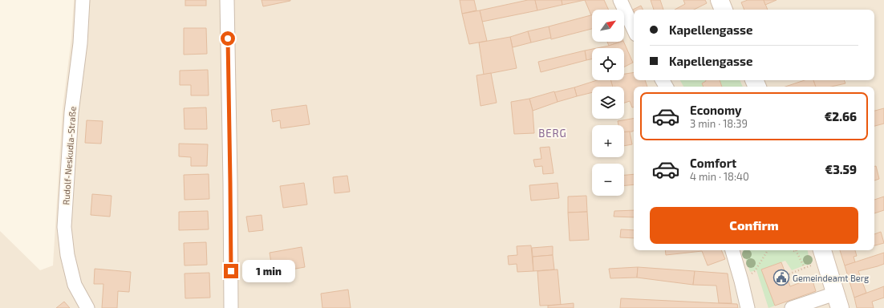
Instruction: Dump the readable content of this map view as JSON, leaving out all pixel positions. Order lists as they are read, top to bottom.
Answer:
{
  "streets": {
    "street": ["Rudolf-Neskudla-Straße"]
  },
  "districts": ["BERG"],
  "places": {
    "public building": ["Gemeindeamt Berg"]
  },
  "north": "top right",
  "page": {
    "map_buttons": ["+", "−"],
    "banner": ["Kapellengasse", "Kapellengasse"],
    "list": [
      {
        "name": "Economy",
        "note": "3 min · 18:39",
        "value": "€2.66"
      },
      {
        "name": "Comfort",
        "note": "4 min · 18:40",
        "value": "€3.59"
      }
    ],
    "buttons": "Confirm",
    "bubble": "1 min"
  }
}
